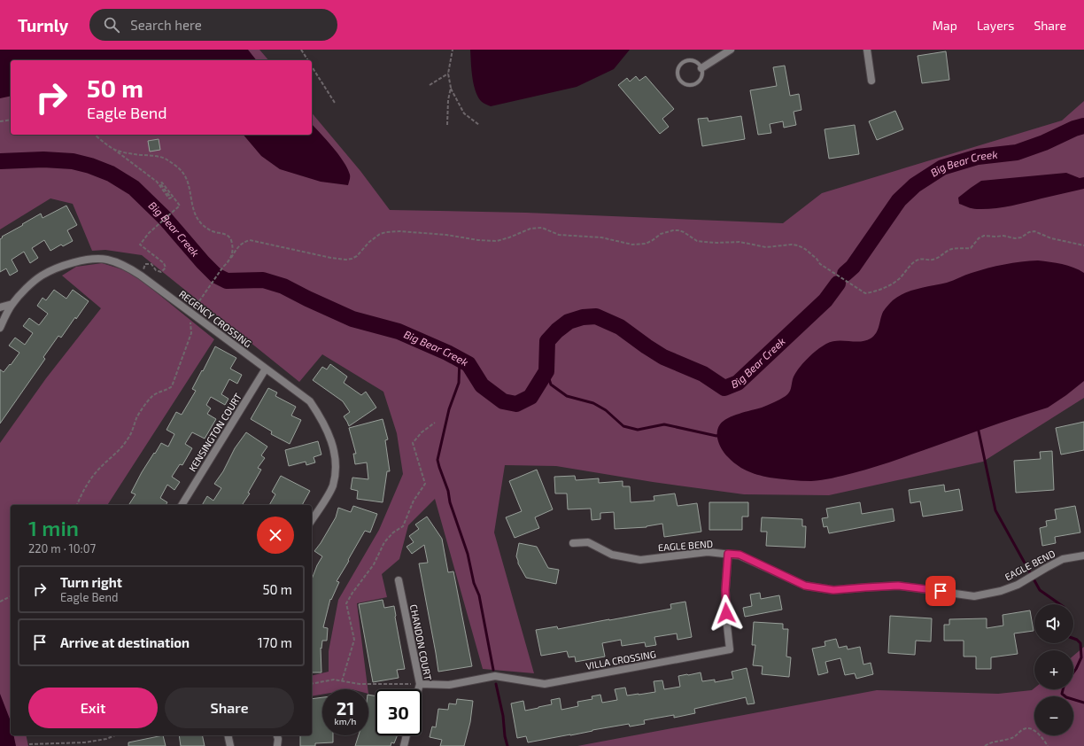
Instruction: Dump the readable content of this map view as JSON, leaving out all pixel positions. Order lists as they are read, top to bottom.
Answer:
{
  "streets": {
    "street": [
      "REGENCY CROSSING",
      "KENSINGTON COURT",
      "EAGLE BEND",
      "CHANDON COURT",
      "VILLA CROSSING"
    ]
  },
  "crossings": [
    ["REGENCY CROSSING", "KENSINGTON COURT"],
    ["EAGLE BEND", "VILLA CROSSING"],
    ["CHANDON COURT", "VILLA CROSSING"]
  ],
  "water": ["Big Bear Creek"],
  "page": {
    "header": "Turnly",
    "search": "Search here",
    "nav": ["Map", "Layers", "Share"],
    "turn": ["50 m", "Eagle Bend"],
    "heading": ["1 min", "220 m · 10:07"],
    "list": [
      {
        "name": "Turn right",
        "note": "Eagle Bend",
        "value": "50 m"
      },
      {
        "name": "Arrive at destination",
        "value": "170 m"
      }
    ],
    "map_buttons": ["+", "−"],
    "buttons": ["Exit", "Share"],
    "speed": "21 km/h",
    "limit": "30"
  }
}
